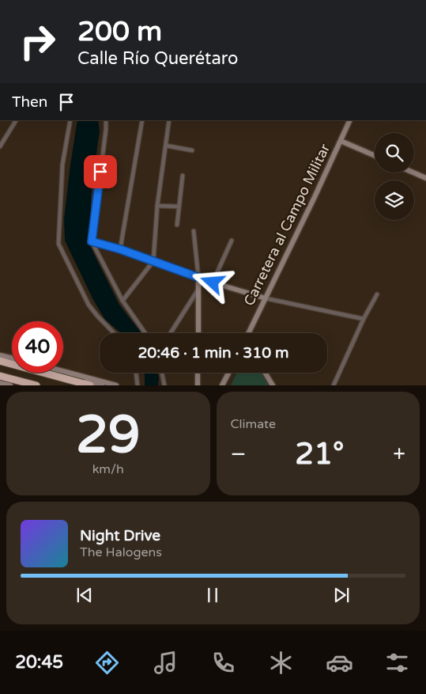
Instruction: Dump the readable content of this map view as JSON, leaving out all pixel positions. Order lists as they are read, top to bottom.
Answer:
{
  "streets": {
    "main road": ["Carretera al Campo Militar"]
  },
  "page": {
    "turn": ["200 m", "Calle Río Querétaro"],
    "then": "Then",
    "limit": "40",
    "trip": "20:46 · 1 min · 310 m",
    "tile": [
      ["29", "km/h"],
      "Climate"
    ],
    "heat": ["−", "21°", "+"],
    "song": ["Night Drive", "The Halogens"],
    "tabs": "20:45"
  }
}
